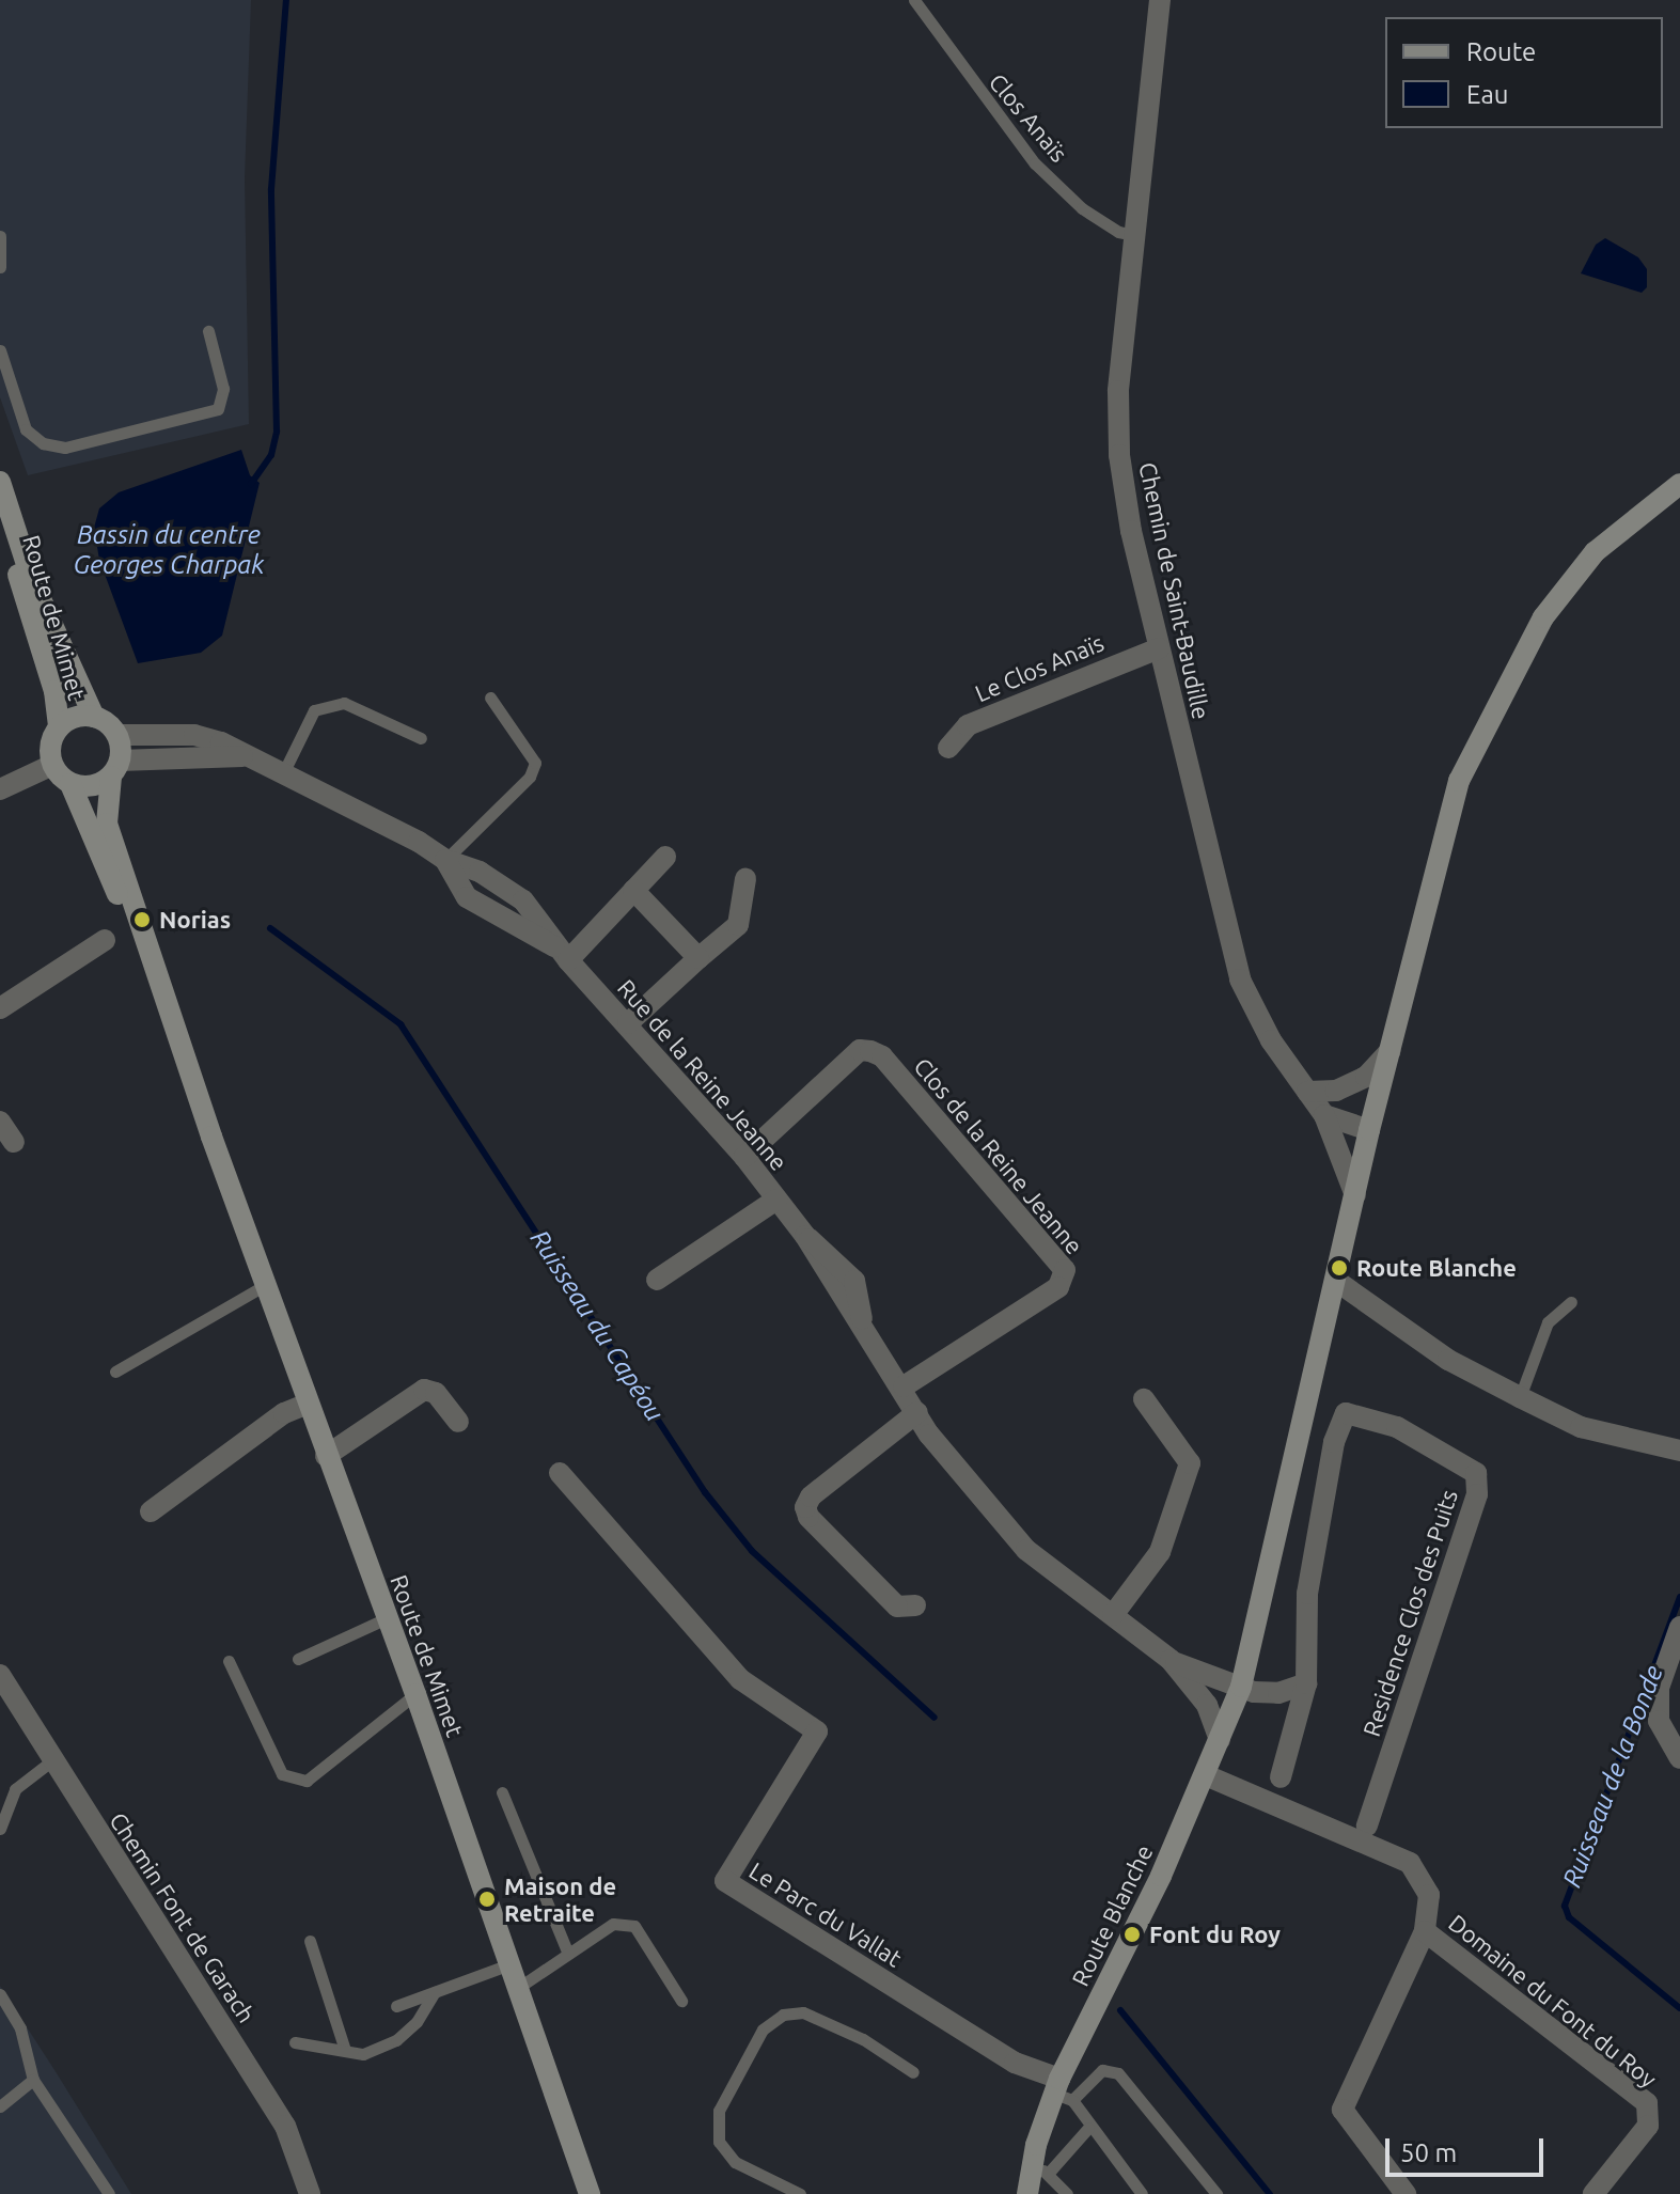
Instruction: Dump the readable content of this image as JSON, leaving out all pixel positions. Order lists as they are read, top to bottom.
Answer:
{
  "streets": {
    "street": [
      "Chemin de Saint-Baudille",
      "Route de Mimet",
      "Le Clos Anaïs",
      "Rue de la Reine Jeanne",
      "Clos de la Reine Jeanne",
      "Residence Clos des Puits",
      "Le Parc du Vallat",
      "Route Blanche",
      "Chemin Font de Garach",
      "Domaine du Font du Roy"
    ],
    "lane": ["Clos Anaïs"]
  },
  "crossings": [
    ["Clos Anaïs", "Chemin de Saint-Baudille"],
    ["Chemin de Saint-Baudille", "Le Clos Anaïs"],
    ["Chemin de Saint-Baudille", "Route Blanche"],
    ["Route de Mimet", "Rue de la Reine Jeanne"],
    ["Rue de la Reine Jeanne", "Clos de la Reine Jeanne"],
    ["Rue de la Reine Jeanne", "Route Blanche"],
    ["Le Parc du Vallat", "Route Blanche"],
    ["Route Blanche", "Domaine du Font du Roy"]
  ],
  "water": ["Bassin du centre Georges Charpak", "Ruisseau du Capéou", "Ruisseau de la Bonde"],
  "places": [
    "Norias",
    "Route Blanche",
    "Maison de Retraite",
    "Font du Roy"
  ],
  "legend": ["Route", "Eau"],
  "scale_bar": "50 m"
}
